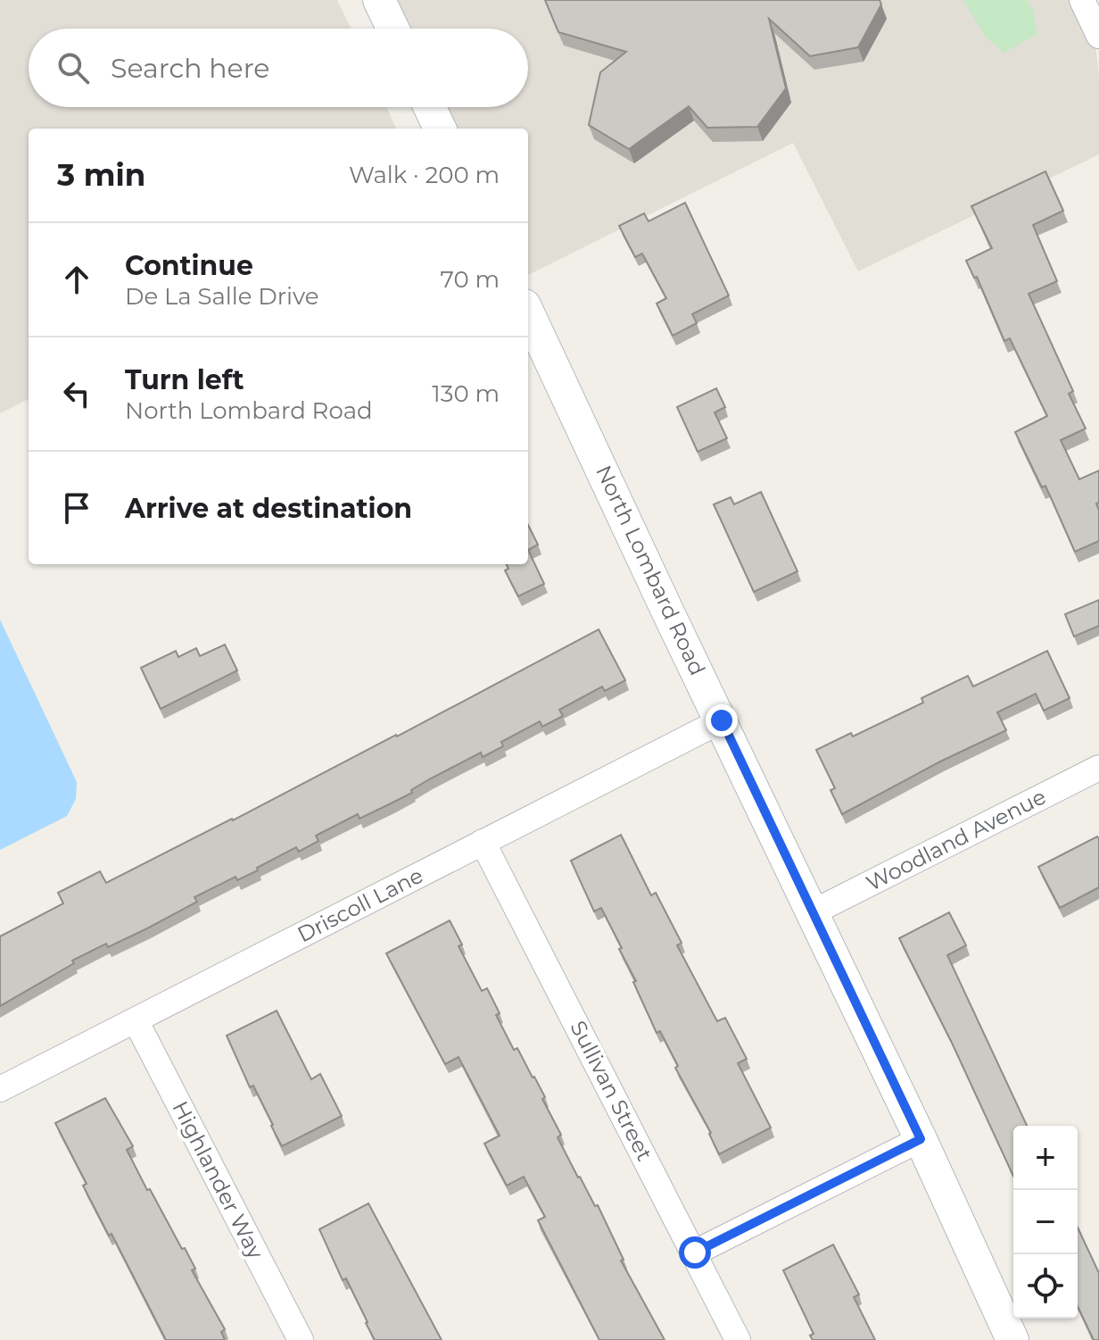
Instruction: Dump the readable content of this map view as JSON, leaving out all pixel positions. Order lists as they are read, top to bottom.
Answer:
{
  "streets": {
    "street": [
      "North Lombard Road",
      "Woodland Avenue",
      "Driscoll Lane",
      "Sullivan Street",
      "Highlander Way"
    ]
  },
  "crossings": [
    ["North Lombard Road", "Woodland Avenue"],
    ["North Lombard Road", "Driscoll Lane"],
    ["Driscoll Lane", "Sullivan Street"],
    ["Driscoll Lane", "Highlander Way"]
  ],
  "page": {
    "search": "Search here",
    "heading": ["3 min", "Walk · 200 m"],
    "list": [
      ["Continue", "De La Salle Drive", "70 m"],
      ["Turn left", "North Lombard Road", "130 m"],
      "Arrive at destination"
    ],
    "map_buttons": ["+", "−"]
  }
}
